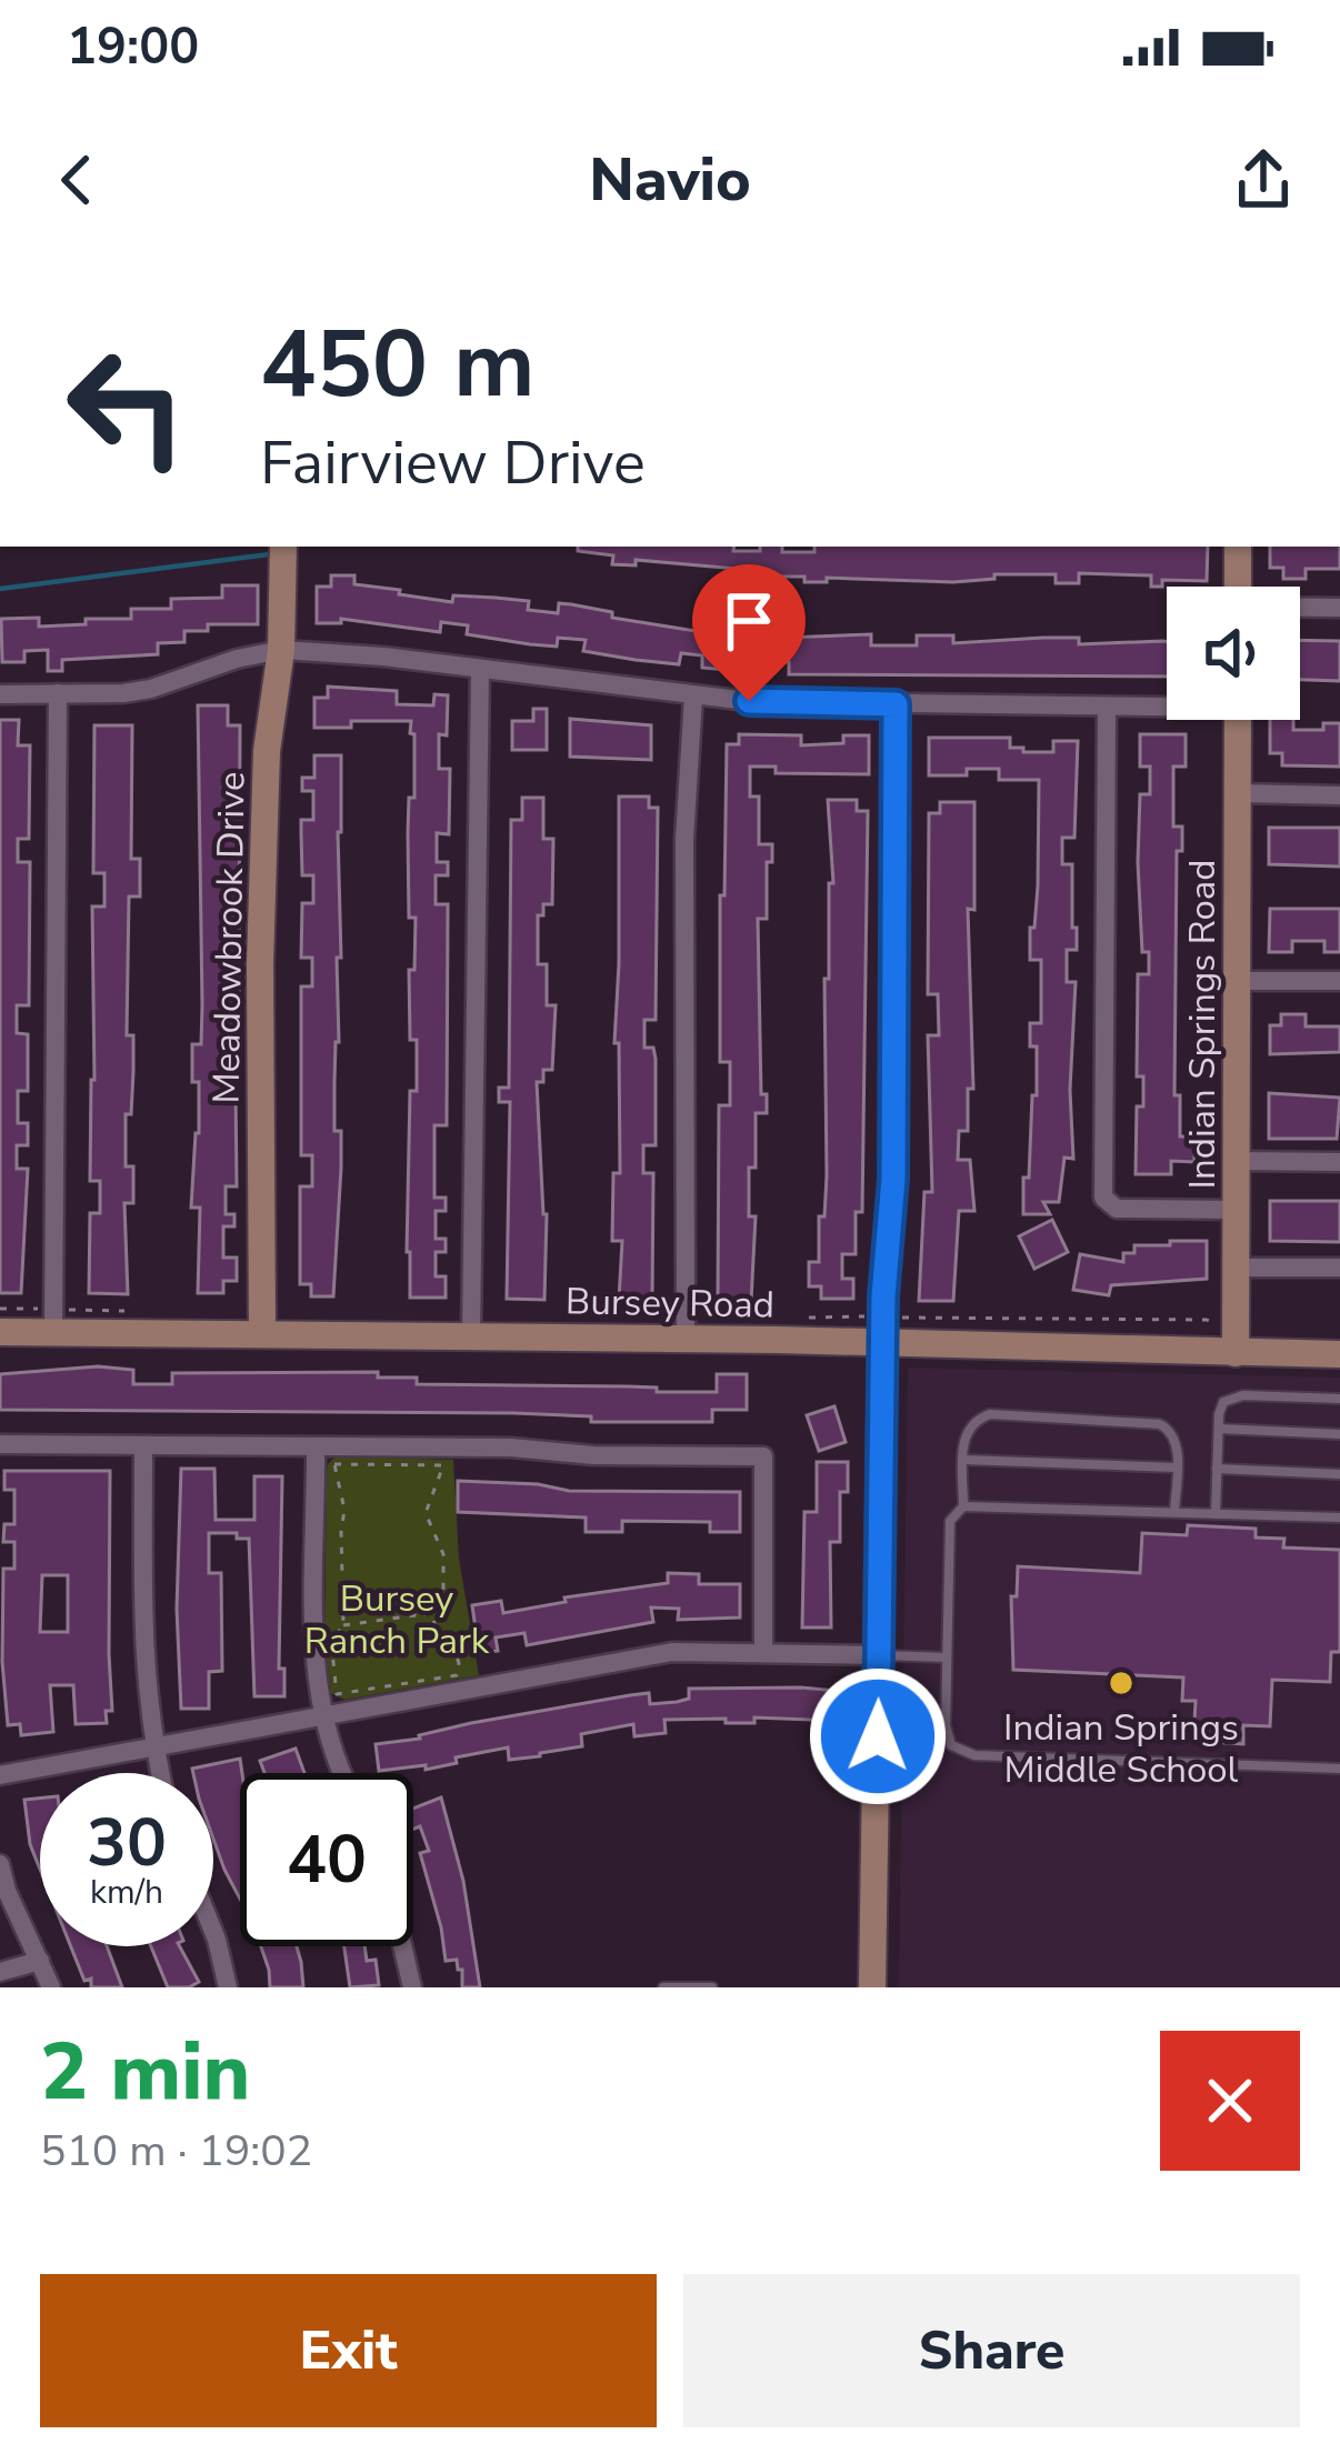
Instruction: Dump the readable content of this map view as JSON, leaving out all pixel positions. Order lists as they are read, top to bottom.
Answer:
{
  "streets": {
    "street": ["Meadowbrook Drive", "Indian Springs Road", "Bursey Road"]
  },
  "crossings": [
    ["Meadowbrook Drive", "Bursey Road"],
    ["Indian Springs Road", "Bursey Road"]
  ],
  "parks": ["Bursey Ranch Park"],
  "places": ["Indian Springs Middle School"],
  "page": {
    "status": "19:00",
    "header": "Navio",
    "turn": ["450 m", "Fairview Drive"],
    "speed": "30 km/h",
    "limit": "40",
    "heading": ["2 min", "510 m · 19:02"],
    "buttons": ["Exit", "Share"]
  }
}
